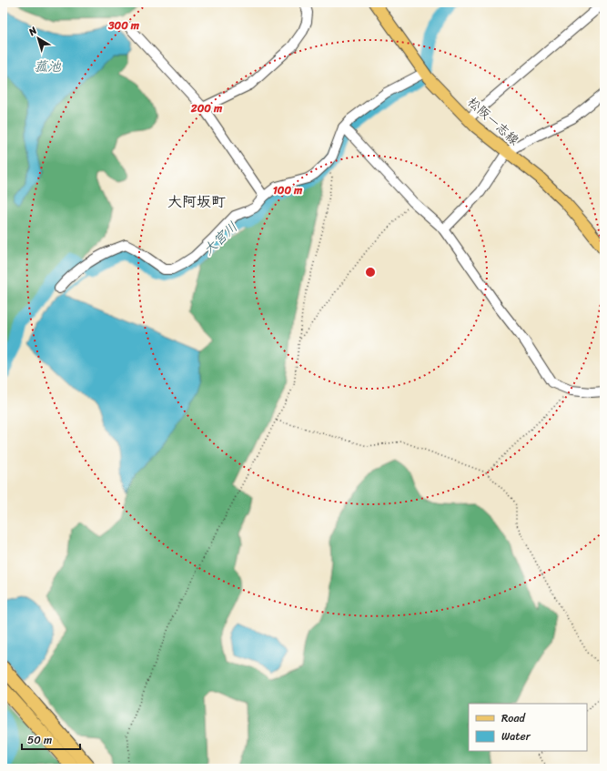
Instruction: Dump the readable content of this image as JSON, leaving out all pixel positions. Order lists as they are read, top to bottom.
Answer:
{
  "streets": {
    "main road": ["松阪一志線"]
  },
  "districts": ["大阿坂町"],
  "water": ["菰池", "大宮川"],
  "legend": ["Road", "Water"],
  "scale_bar": "50 m",
  "north": "top left",
  "rings": ["300 m", "200 m", "100 m"]
}
